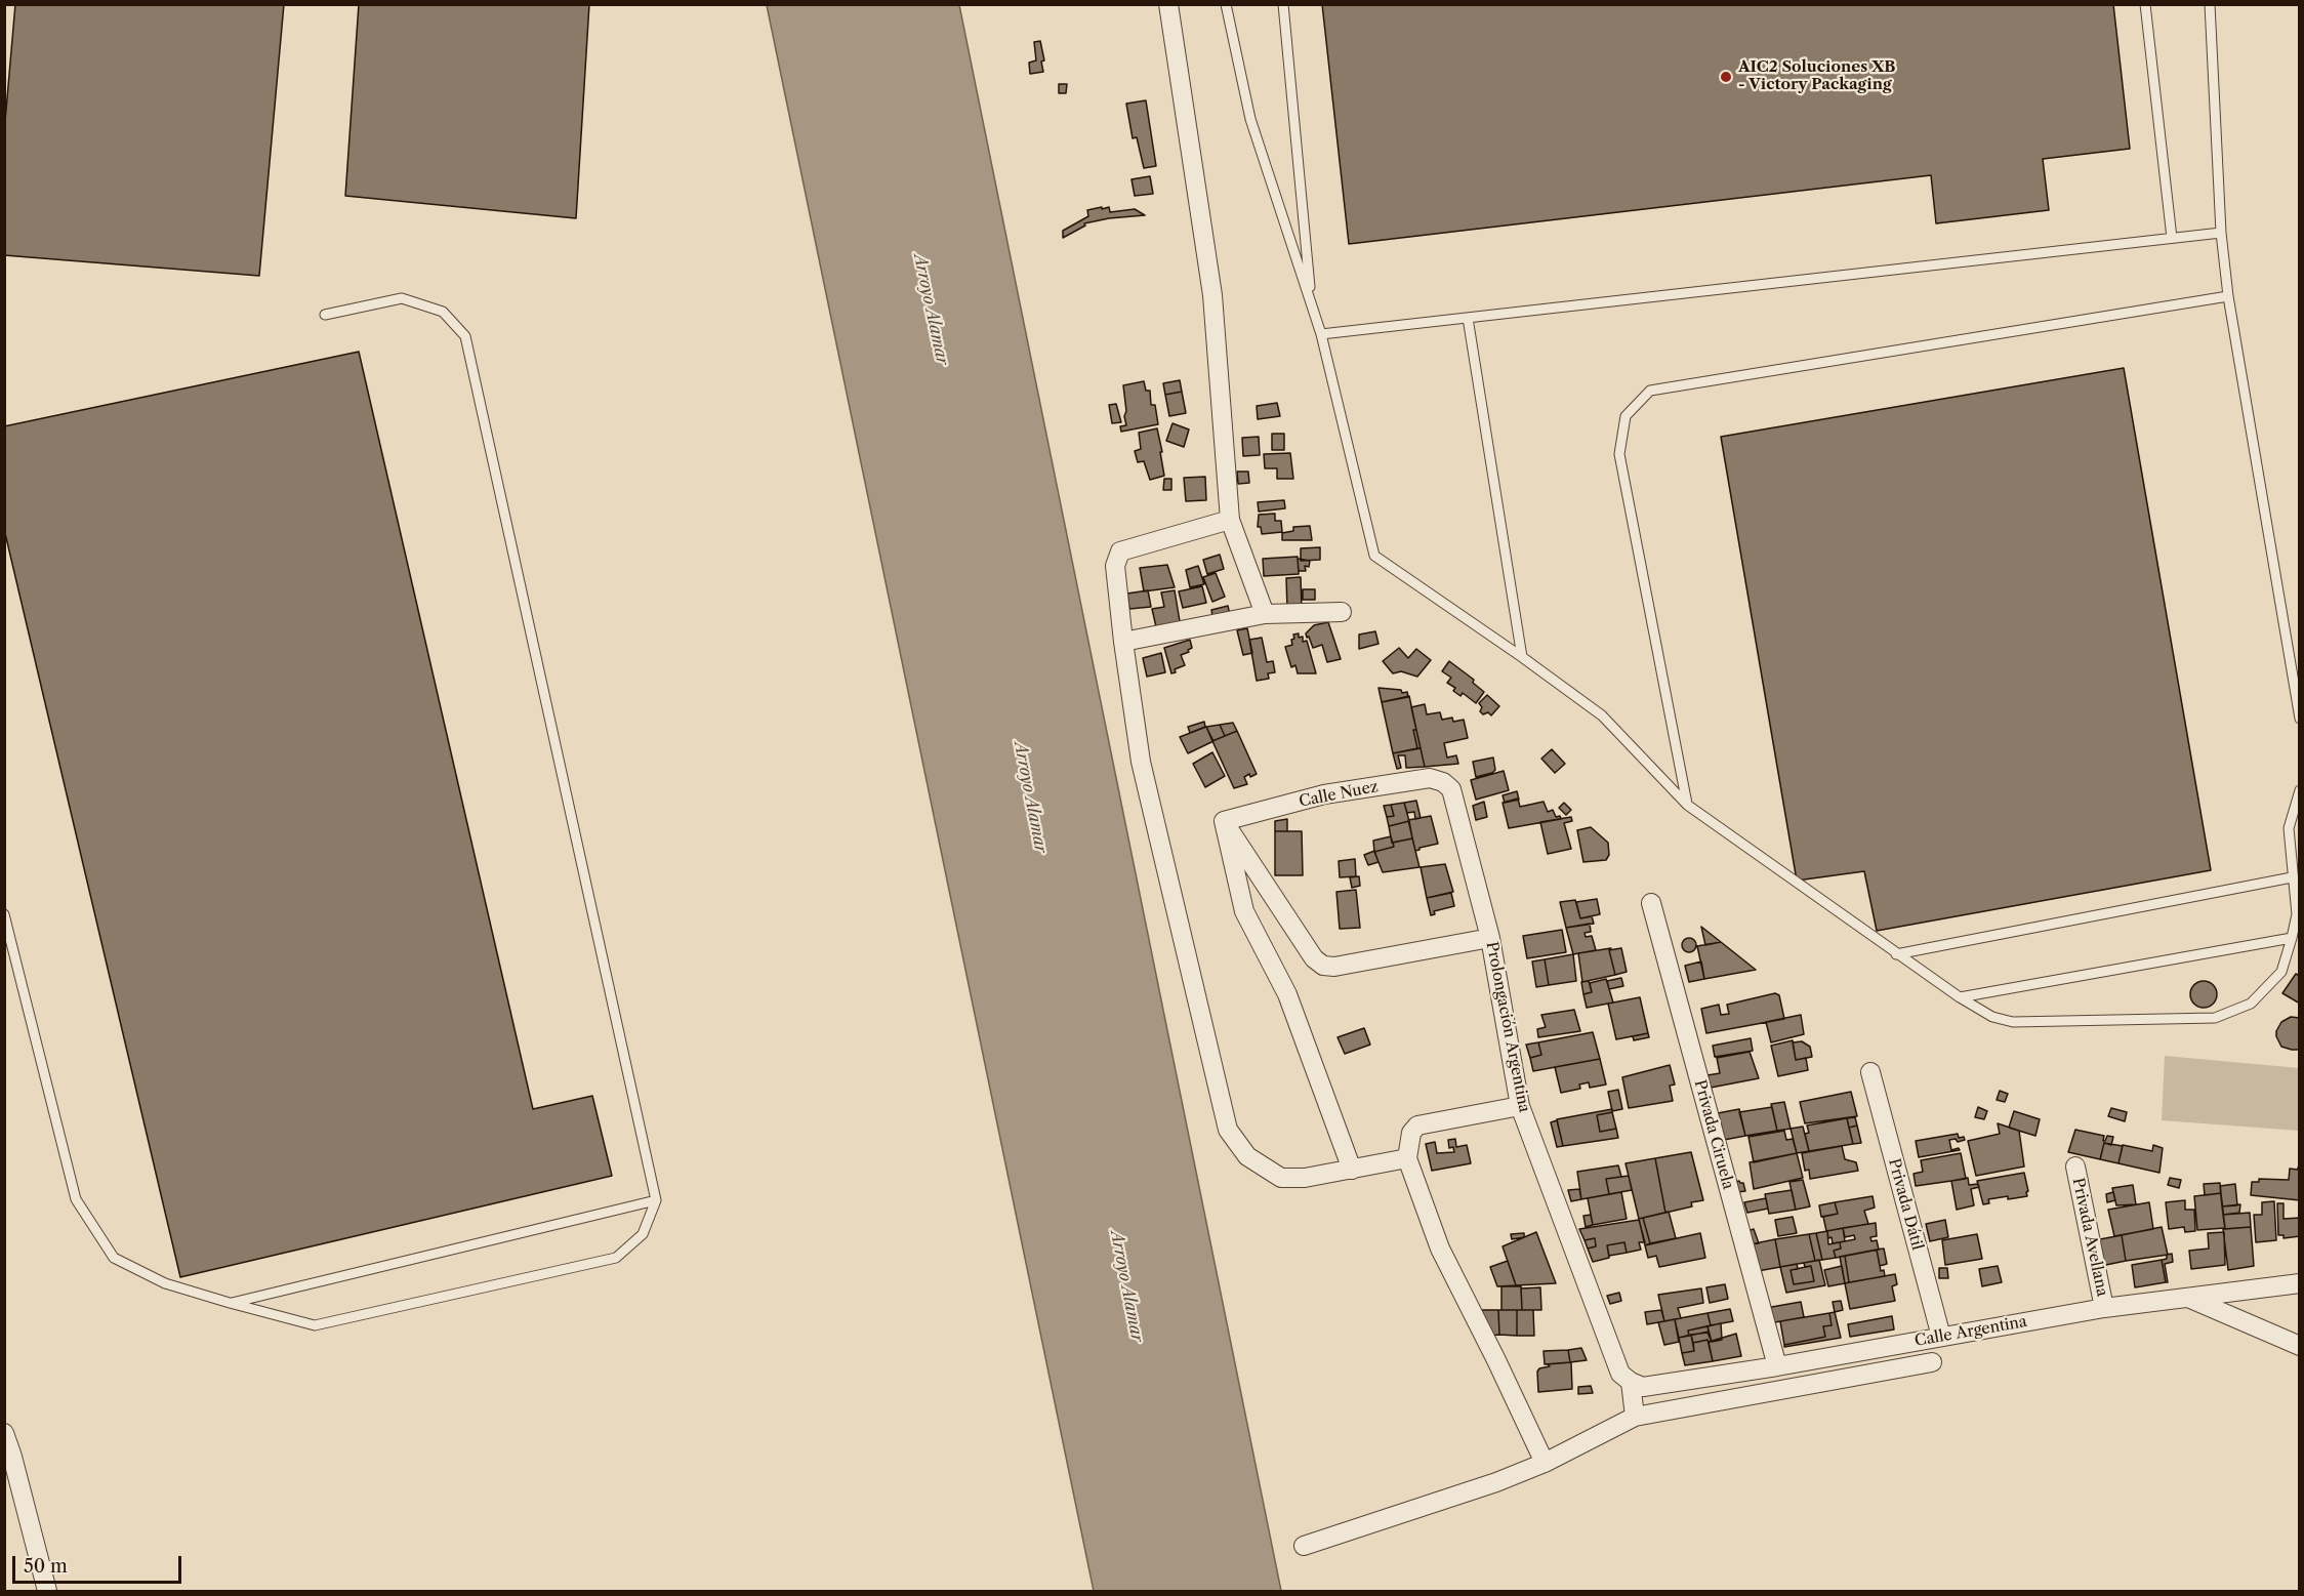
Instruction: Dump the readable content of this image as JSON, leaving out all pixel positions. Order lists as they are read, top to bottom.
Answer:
{
  "streets": {
    "street": [
      "Calle Nuez",
      "Prolongación Argentina",
      "Privada Ciruela",
      "Privada Dátil",
      "Privada Avellana",
      "Calle Argentina"
    ]
  },
  "crossings": [
    ["Calle Nuez", "Prolongación Argentina"],
    ["Prolongación Argentina", "Calle Argentina"],
    ["Privada Ciruela", "Calle Argentina"],
    ["Privada Dátil", "Calle Argentina"],
    ["Privada Avellana", "Calle Argentina"]
  ],
  "water": ["Arroyo Alamar"],
  "places": ["AIC2 Soluciones XB - Victory Packaging"],
  "scale_bar": "50 m"
}
